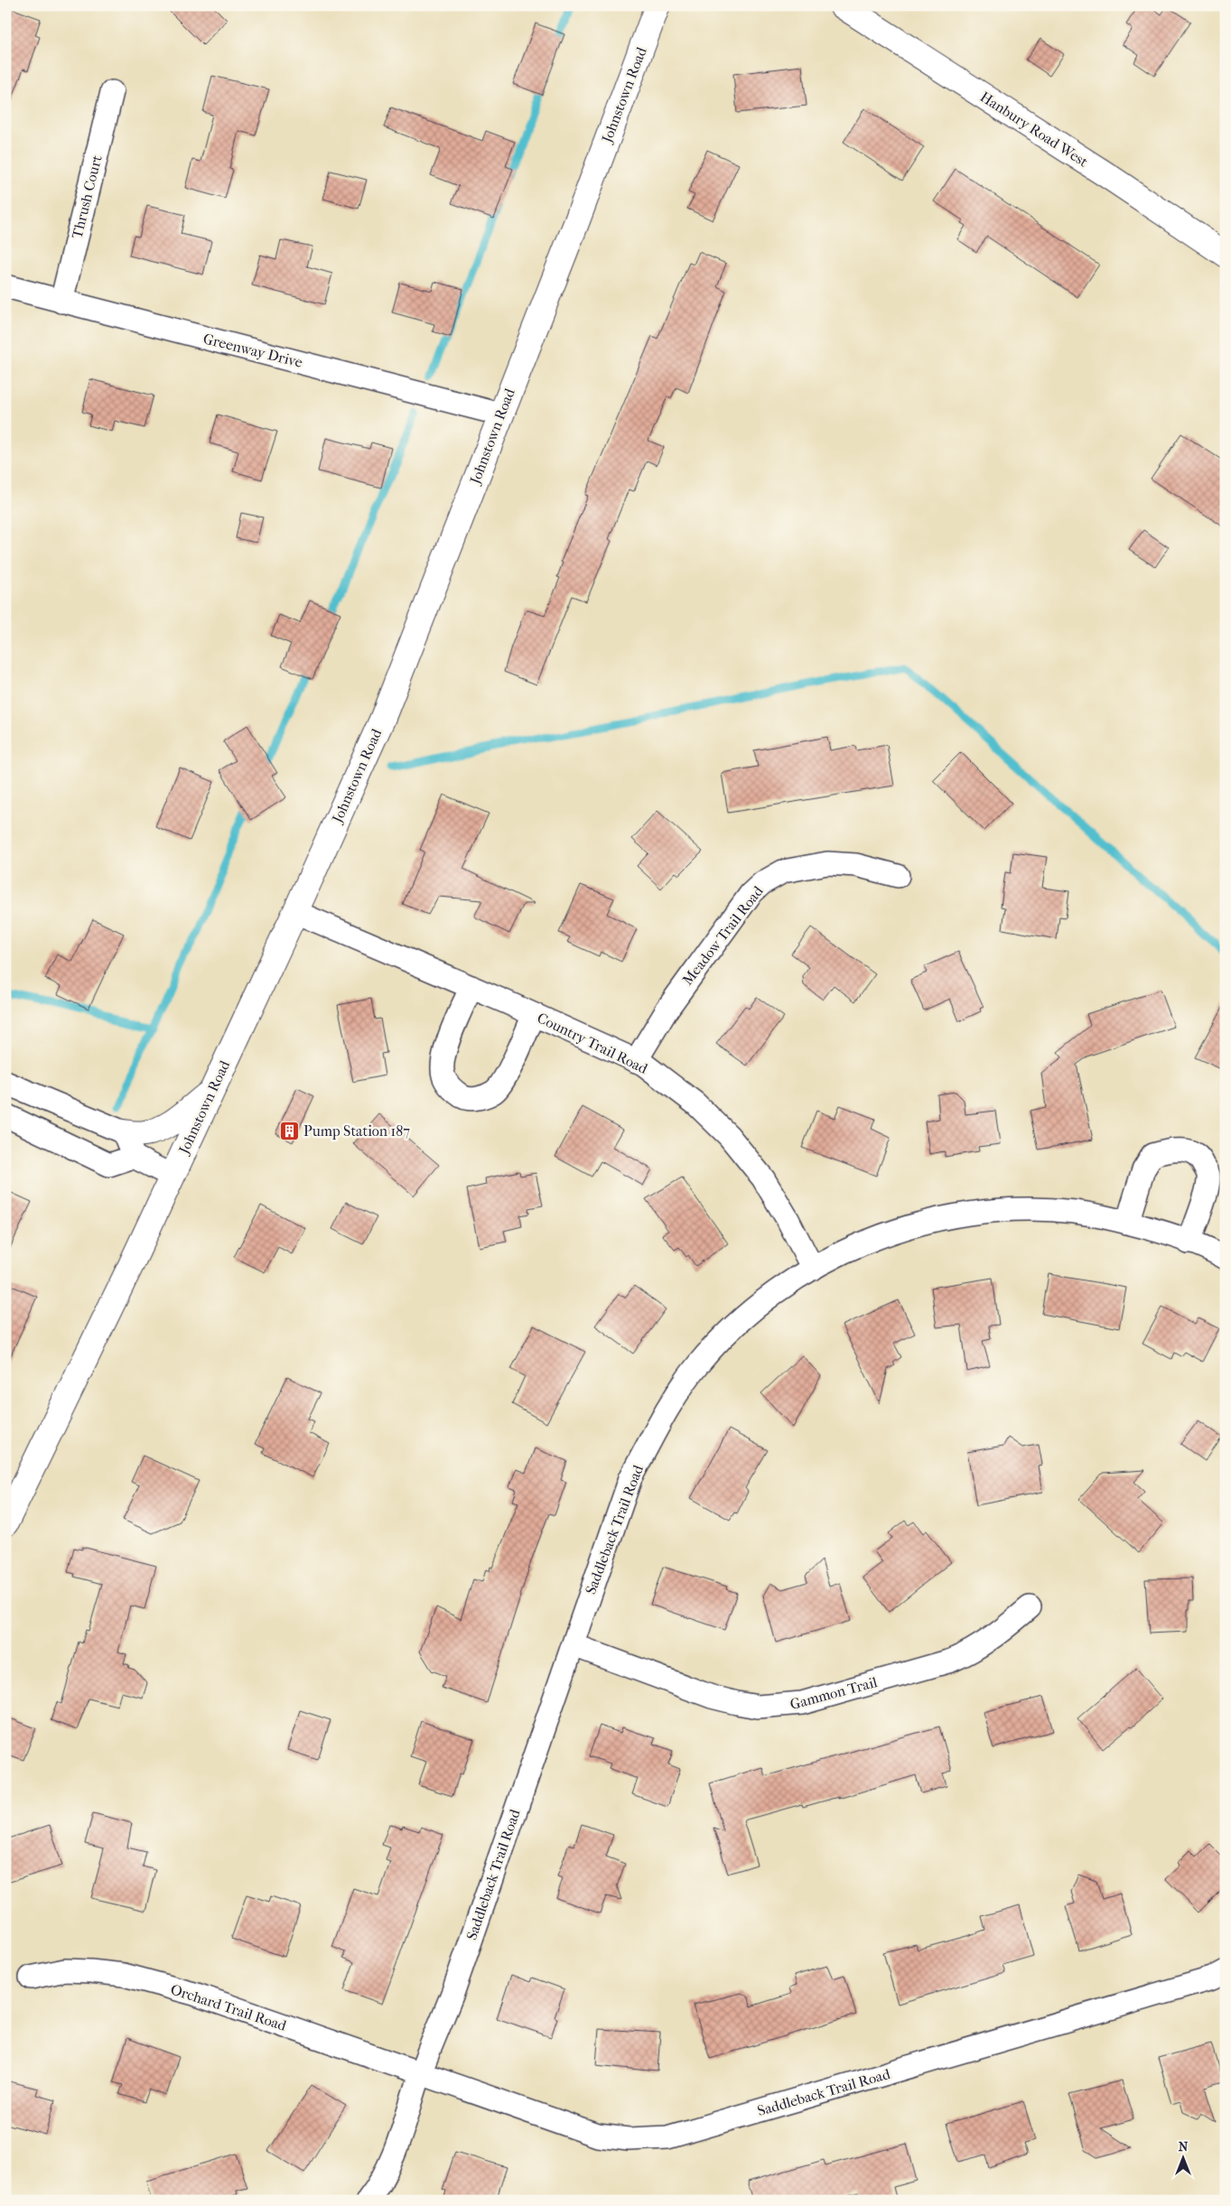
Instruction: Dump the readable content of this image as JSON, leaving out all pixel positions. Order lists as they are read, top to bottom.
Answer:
{
  "streets": {
    "main road": ["Johnstown Road", "Hanbury Road West"],
    "street": [
      "Thrush Court",
      "Greenway Drive",
      "Meadow Trail Road",
      "Country Trail Road",
      "Saddleback Trail Road",
      "Gammon Trail",
      "Orchard Trail Road"
    ]
  },
  "crossings": [
    ["Johnstown Road", "Greenway Drive"],
    ["Johnstown Road", "Country Trail Road"],
    ["Thrush Court", "Greenway Drive"],
    ["Meadow Trail Road", "Country Trail Road"],
    ["Country Trail Road", "Saddleback Trail Road"],
    ["Saddleback Trail Road", "Gammon Trail"],
    ["Saddleback Trail Road", "Orchard Trail Road"]
  ],
  "places": {
    "building": ["Pump Station 187"]
  },
  "north": "top"
}
